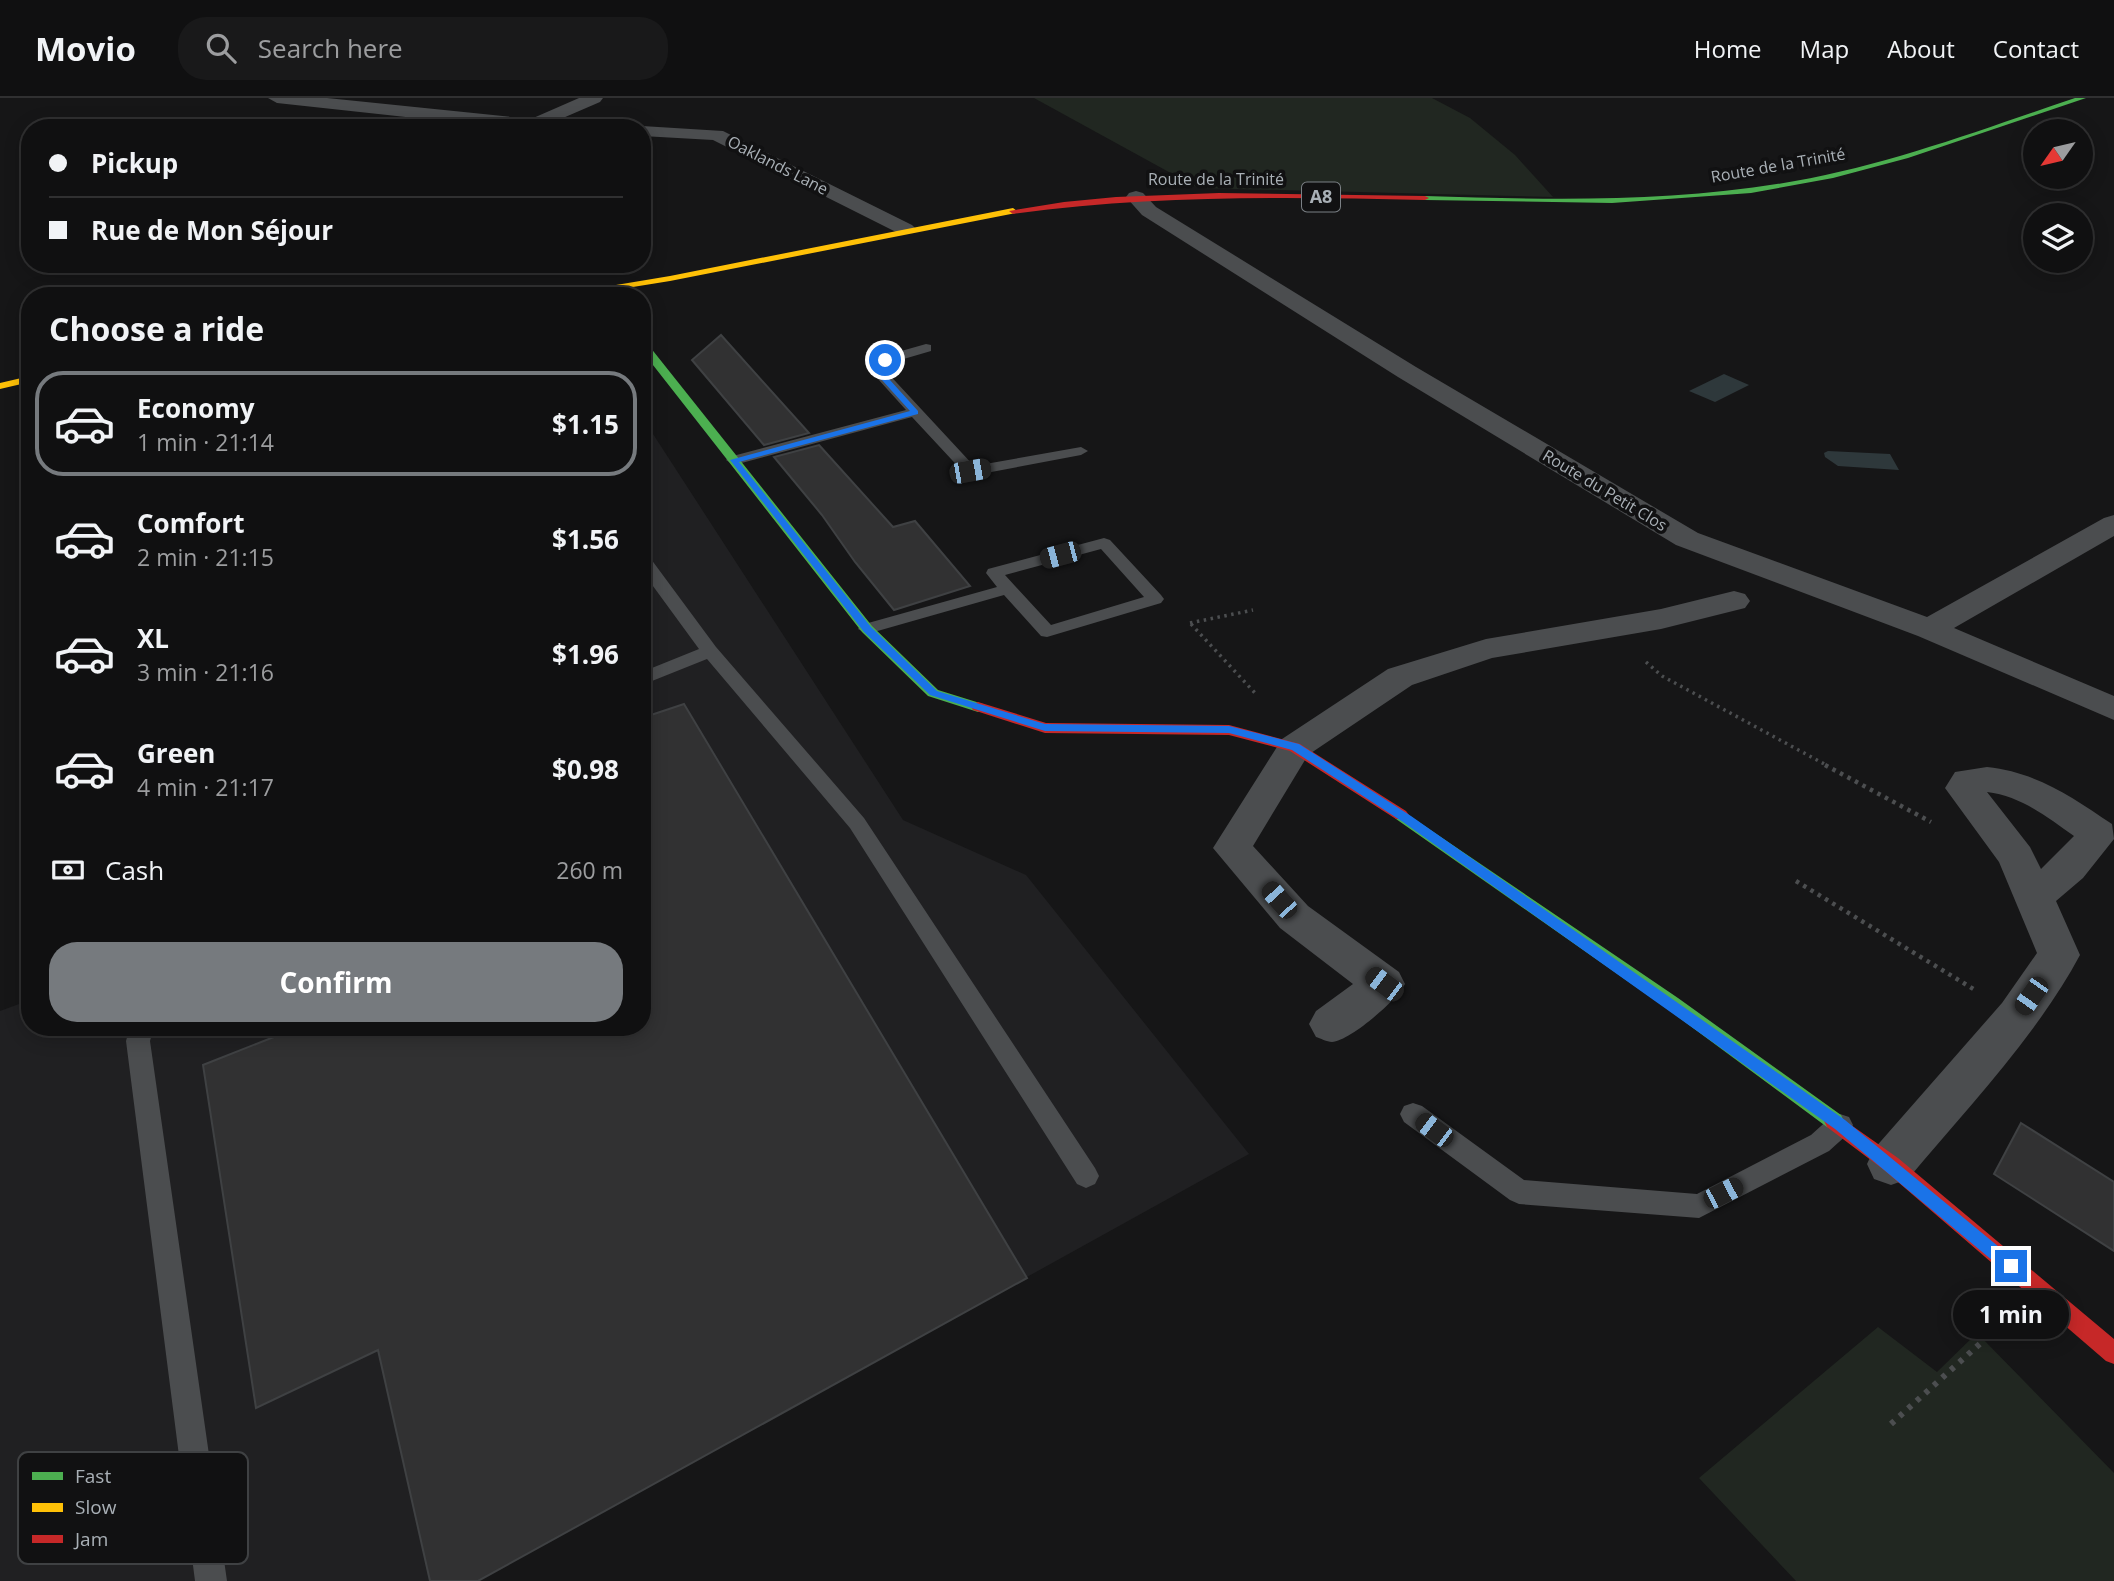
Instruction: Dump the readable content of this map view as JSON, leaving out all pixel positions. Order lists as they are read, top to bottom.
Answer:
{
  "streets": {
    "main road": ["Route de la Trinité", "A8"],
    "street": ["Oaklands Lane", "Route du Petit Clos"]
  },
  "crossings": [
    ["Oaklands Lane", "Route de la Trinité"],
    ["Route de la Trinité", "Route du Petit Clos"]
  ],
  "legend": ["Fast", "Slow", "Jam"],
  "north": "bottom left",
  "page": {
    "header": "Movio",
    "search": "Search here",
    "nav": [
      "Home",
      "Map",
      "About",
      "Contact"
    ],
    "banner": ["Pickup", "Rue de Mon Séjour"],
    "heading": "Choose a ride",
    "list": [
      {
        "name": "Economy",
        "note": "1 min · 21:14",
        "value": "$1.15"
      },
      {
        "name": "Comfort",
        "note": "2 min · 21:15",
        "value": "$1.56"
      },
      {
        "name": "XL",
        "note": "3 min · 21:16",
        "value": "$1.96"
      },
      {
        "name": "Green",
        "note": "4 min · 21:17",
        "value": "$0.98"
      }
    ],
    "pay": ["Cash", "260 m"],
    "buttons": "Confirm",
    "bubble": "1 min"
  }
}
